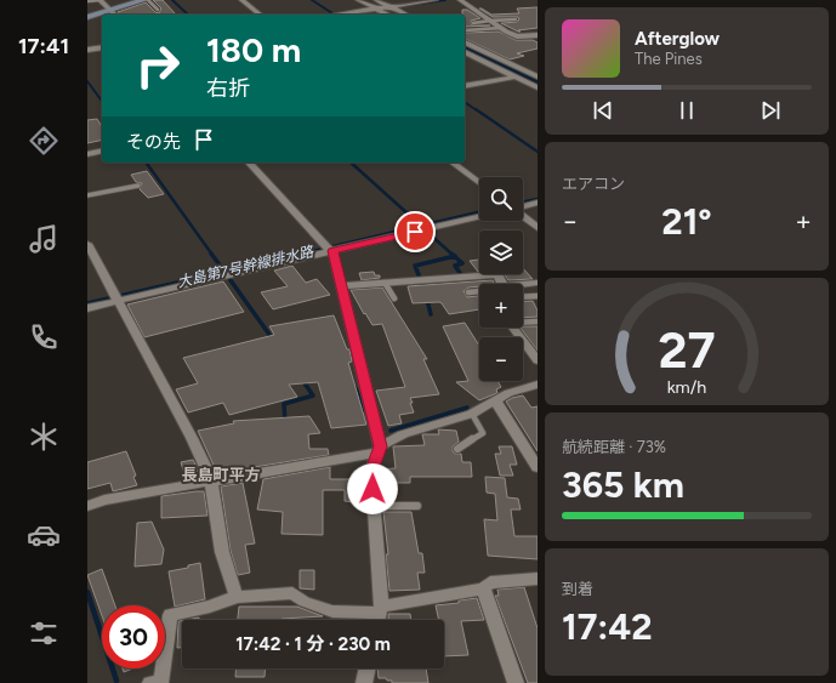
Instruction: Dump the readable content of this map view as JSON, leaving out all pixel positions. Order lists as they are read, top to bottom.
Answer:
{
  "districts": ["長島町平方"],
  "water": ["大島第7号幹線排水路"],
  "page": {
    "tabs": "17:41",
    "turn": ["180 m", "右折"],
    "song": ["Afterglow", "The Pines"],
    "then": "その先",
    "tile": [
      "エアコン",
      ["航続距離 · 73%", "365 km"],
      ["到着", "17:42"]
    ],
    "map_buttons": ["+", "−"],
    "heat": ["−", "21°", "+"],
    "limit": "30",
    "trip": "17:42 · 1 分 · 230 m",
    "gauge": ["27", "km/h"]
  }
}
